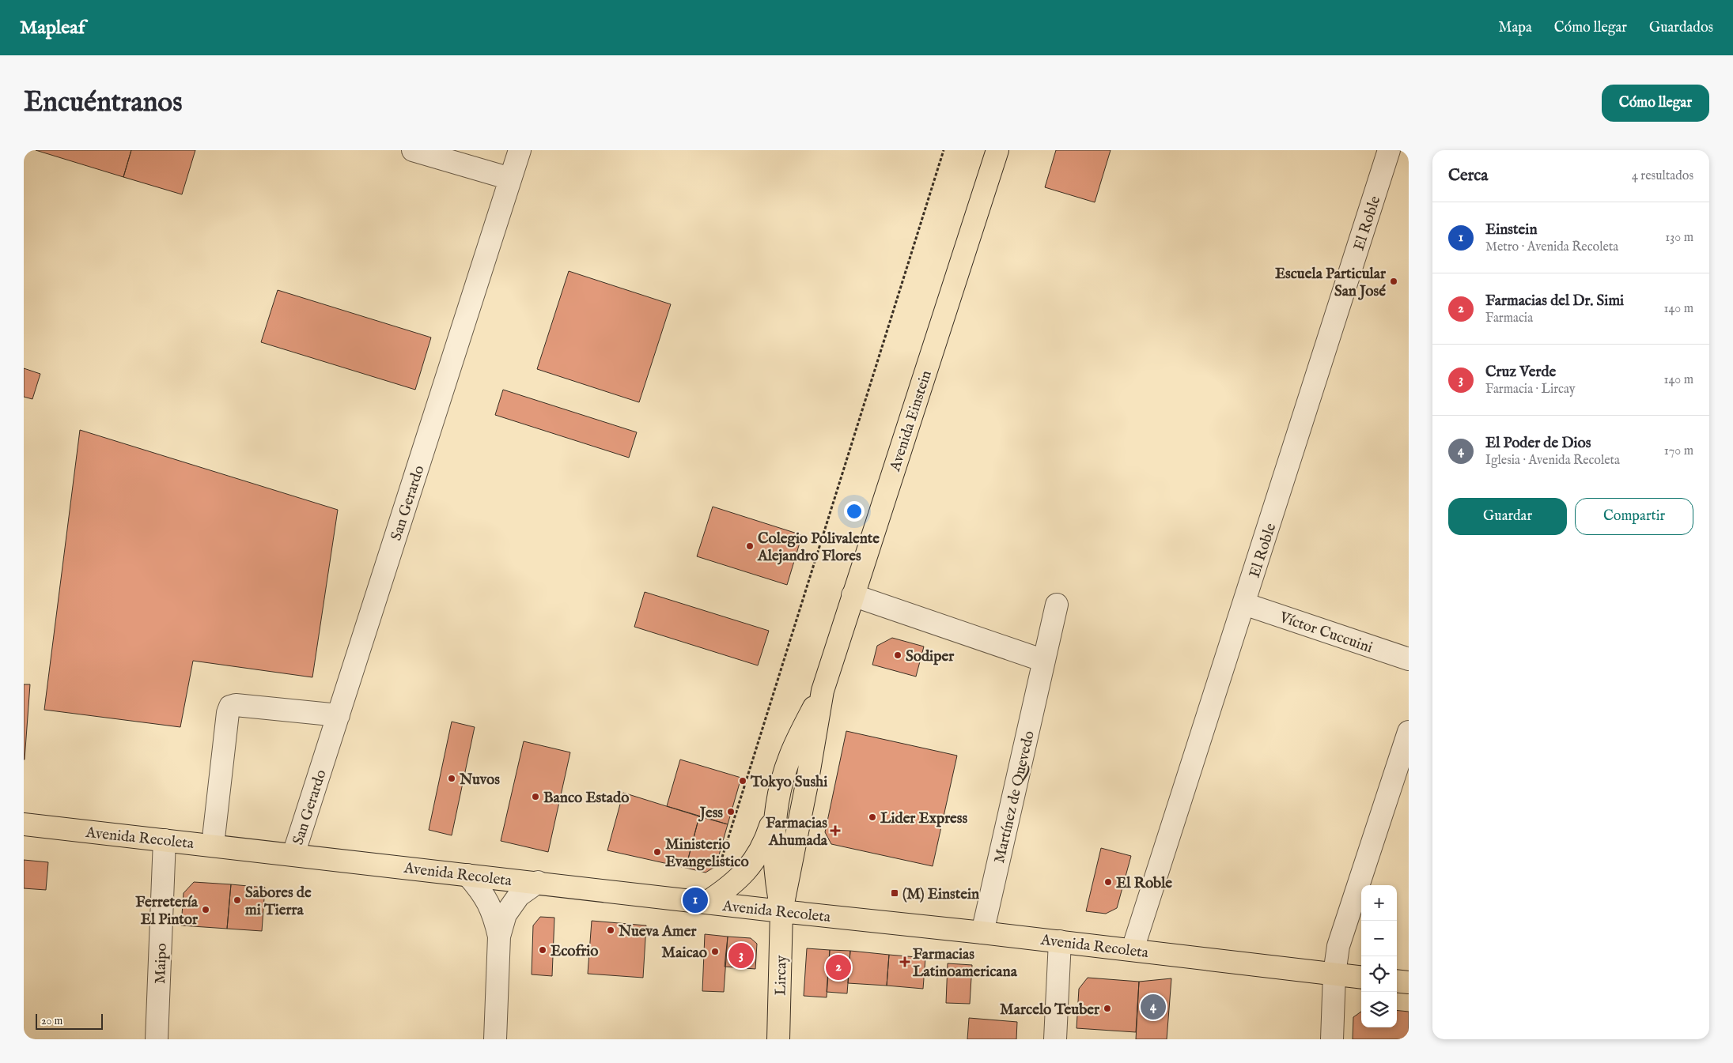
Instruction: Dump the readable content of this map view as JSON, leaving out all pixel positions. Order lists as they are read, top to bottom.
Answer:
{
  "streets": {
    "main road": ["Avenida Einstein", "Avenida Recoleta", "Lircay"],
    "street": [
      "El Roble",
      "San Gerardo",
      "Víctor Cuccuini",
      "Martínez de Quevedo",
      "Maipo"
    ]
  },
  "crossings": [
    ["El Roble", "Víctor Cuccuini"],
    ["El Roble", "Avenida Recoleta"],
    ["Avenida Einstein", "Avenida Recoleta"],
    ["Avenida Einstein", "Lircay"],
    ["San Gerardo", "Avenida Recoleta"],
    ["Martínez de Quevedo", "Avenida Recoleta"],
    ["Avenida Recoleta", "Maipo"],
    ["Avenida Recoleta", "Lircay"]
  ],
  "places": {
    "other": [
      "Escuela Particular San José",
      "Colegio Polivalente Alejandro Flores",
      "Sodiper",
      "Nuvos",
      "Tokyo Sushi",
      "Banco Estado",
      "Jess",
      "Lider Express",
      "Ministerio Evangelistico",
      "El Roble",
      "Sabores de mi Tierra",
      "Ferretería El Pintor",
      "Nueva Amer",
      "Ecofrio",
      "Maicao",
      "Marcelo Teuber"
    ],
    "health": ["Farmacias Ahumada", "Farmacias Latinoamericana"],
    "transit": ["(M) Einstein"]
  },
  "scale_bar": "20 m",
  "page": {
    "header": "Mapleaf",
    "nav": ["Mapa", "Cómo llegar", "Guardados"],
    "buttons": [
      "Cómo llegar",
      ["Guardar", "Compartir"]
    ],
    "title": "Encuéntranos",
    "heading": ["Cerca", "4 resultados"],
    "list": [
      {
        "mark": "1",
        "name": "Einstein",
        "note": "Metro · Avenida Recoleta",
        "value": "130 m"
      },
      {
        "mark": "2",
        "name": "Farmacias del Dr. Simi",
        "note": "Farmacia",
        "value": "140 m"
      },
      {
        "mark": "3",
        "name": "Cruz Verde",
        "note": "Farmacia · Lircay",
        "value": "140 m"
      },
      {
        "mark": "4",
        "name": "El Poder de Dios",
        "note": "Iglesia · Avenida Recoleta",
        "value": "170 m"
      }
    ],
    "map_buttons": ["+", "−"],
    "pins": [
      "1",
      "3",
      "2",
      "4"
    ],
    "scale": "20 m"
  }
}
